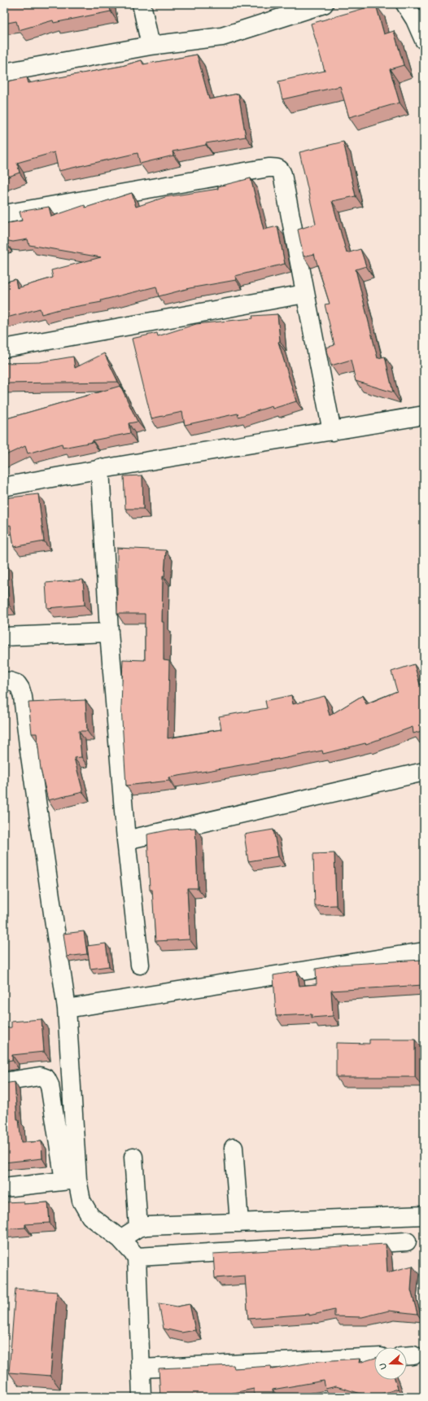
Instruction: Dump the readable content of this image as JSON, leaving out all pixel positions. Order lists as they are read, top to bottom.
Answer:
{
  "north": "left"
}
